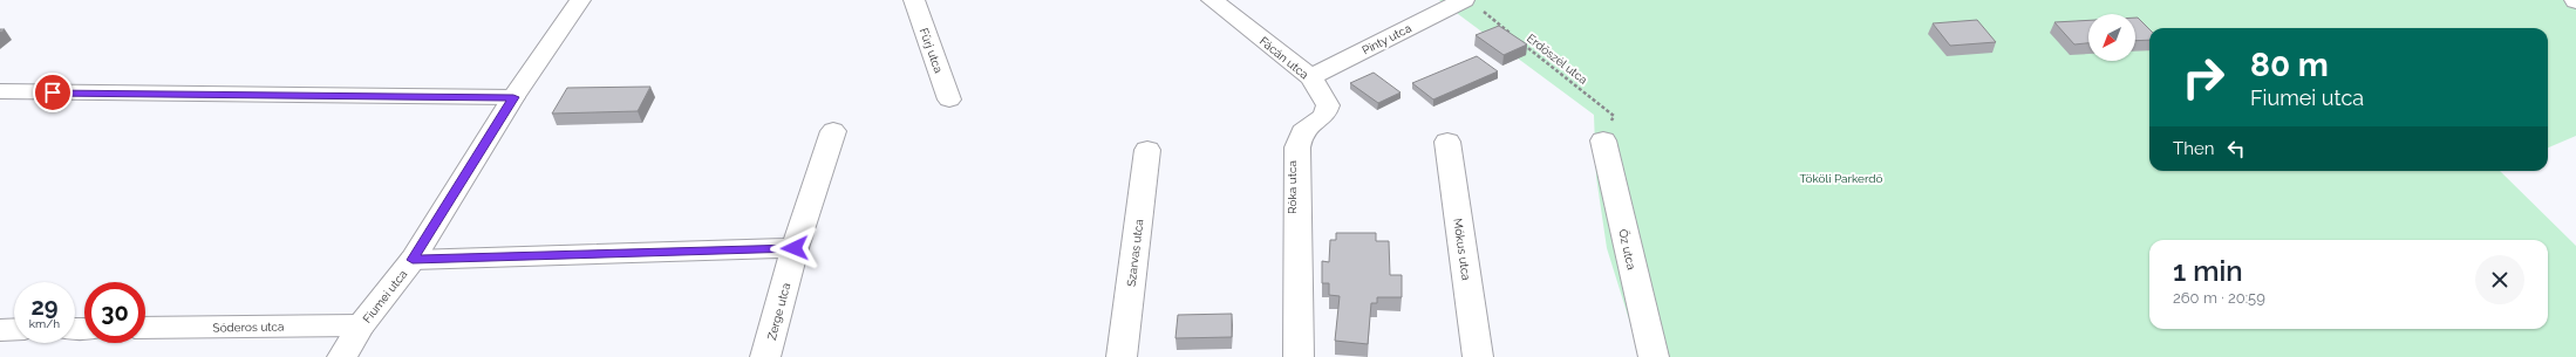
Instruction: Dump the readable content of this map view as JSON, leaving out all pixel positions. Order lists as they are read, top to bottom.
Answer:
{
  "streets": {
    "street": [
      "Pinty utca",
      "Fürj utca",
      "Fácán utca",
      "Róka utca",
      "Mókus utca",
      "Őz utca",
      "Szarvas utca",
      "Fiumei utca",
      "Zerge utca",
      "Sóderos utca"
    ],
    "path": ["Erdőszél utca"]
  },
  "crossings": [
    ["Pinty utca", "Fácán utca"],
    ["Pinty utca", "Erdőszél utca"],
    ["Fácán utca", "Róka utca"],
    ["Erdőszél utca", "Őz utca"],
    ["Fiumei utca", "Sóderos utca"]
  ],
  "parks": ["Tököli Parkerdő"],
  "north": "bottom left",
  "page": {
    "turn": ["80 m", "Fiumei utca"],
    "then": "Then",
    "heading": ["1 min", "260 m · 20:59"],
    "speed": "29 km/h",
    "limit": "30"
  }
}
